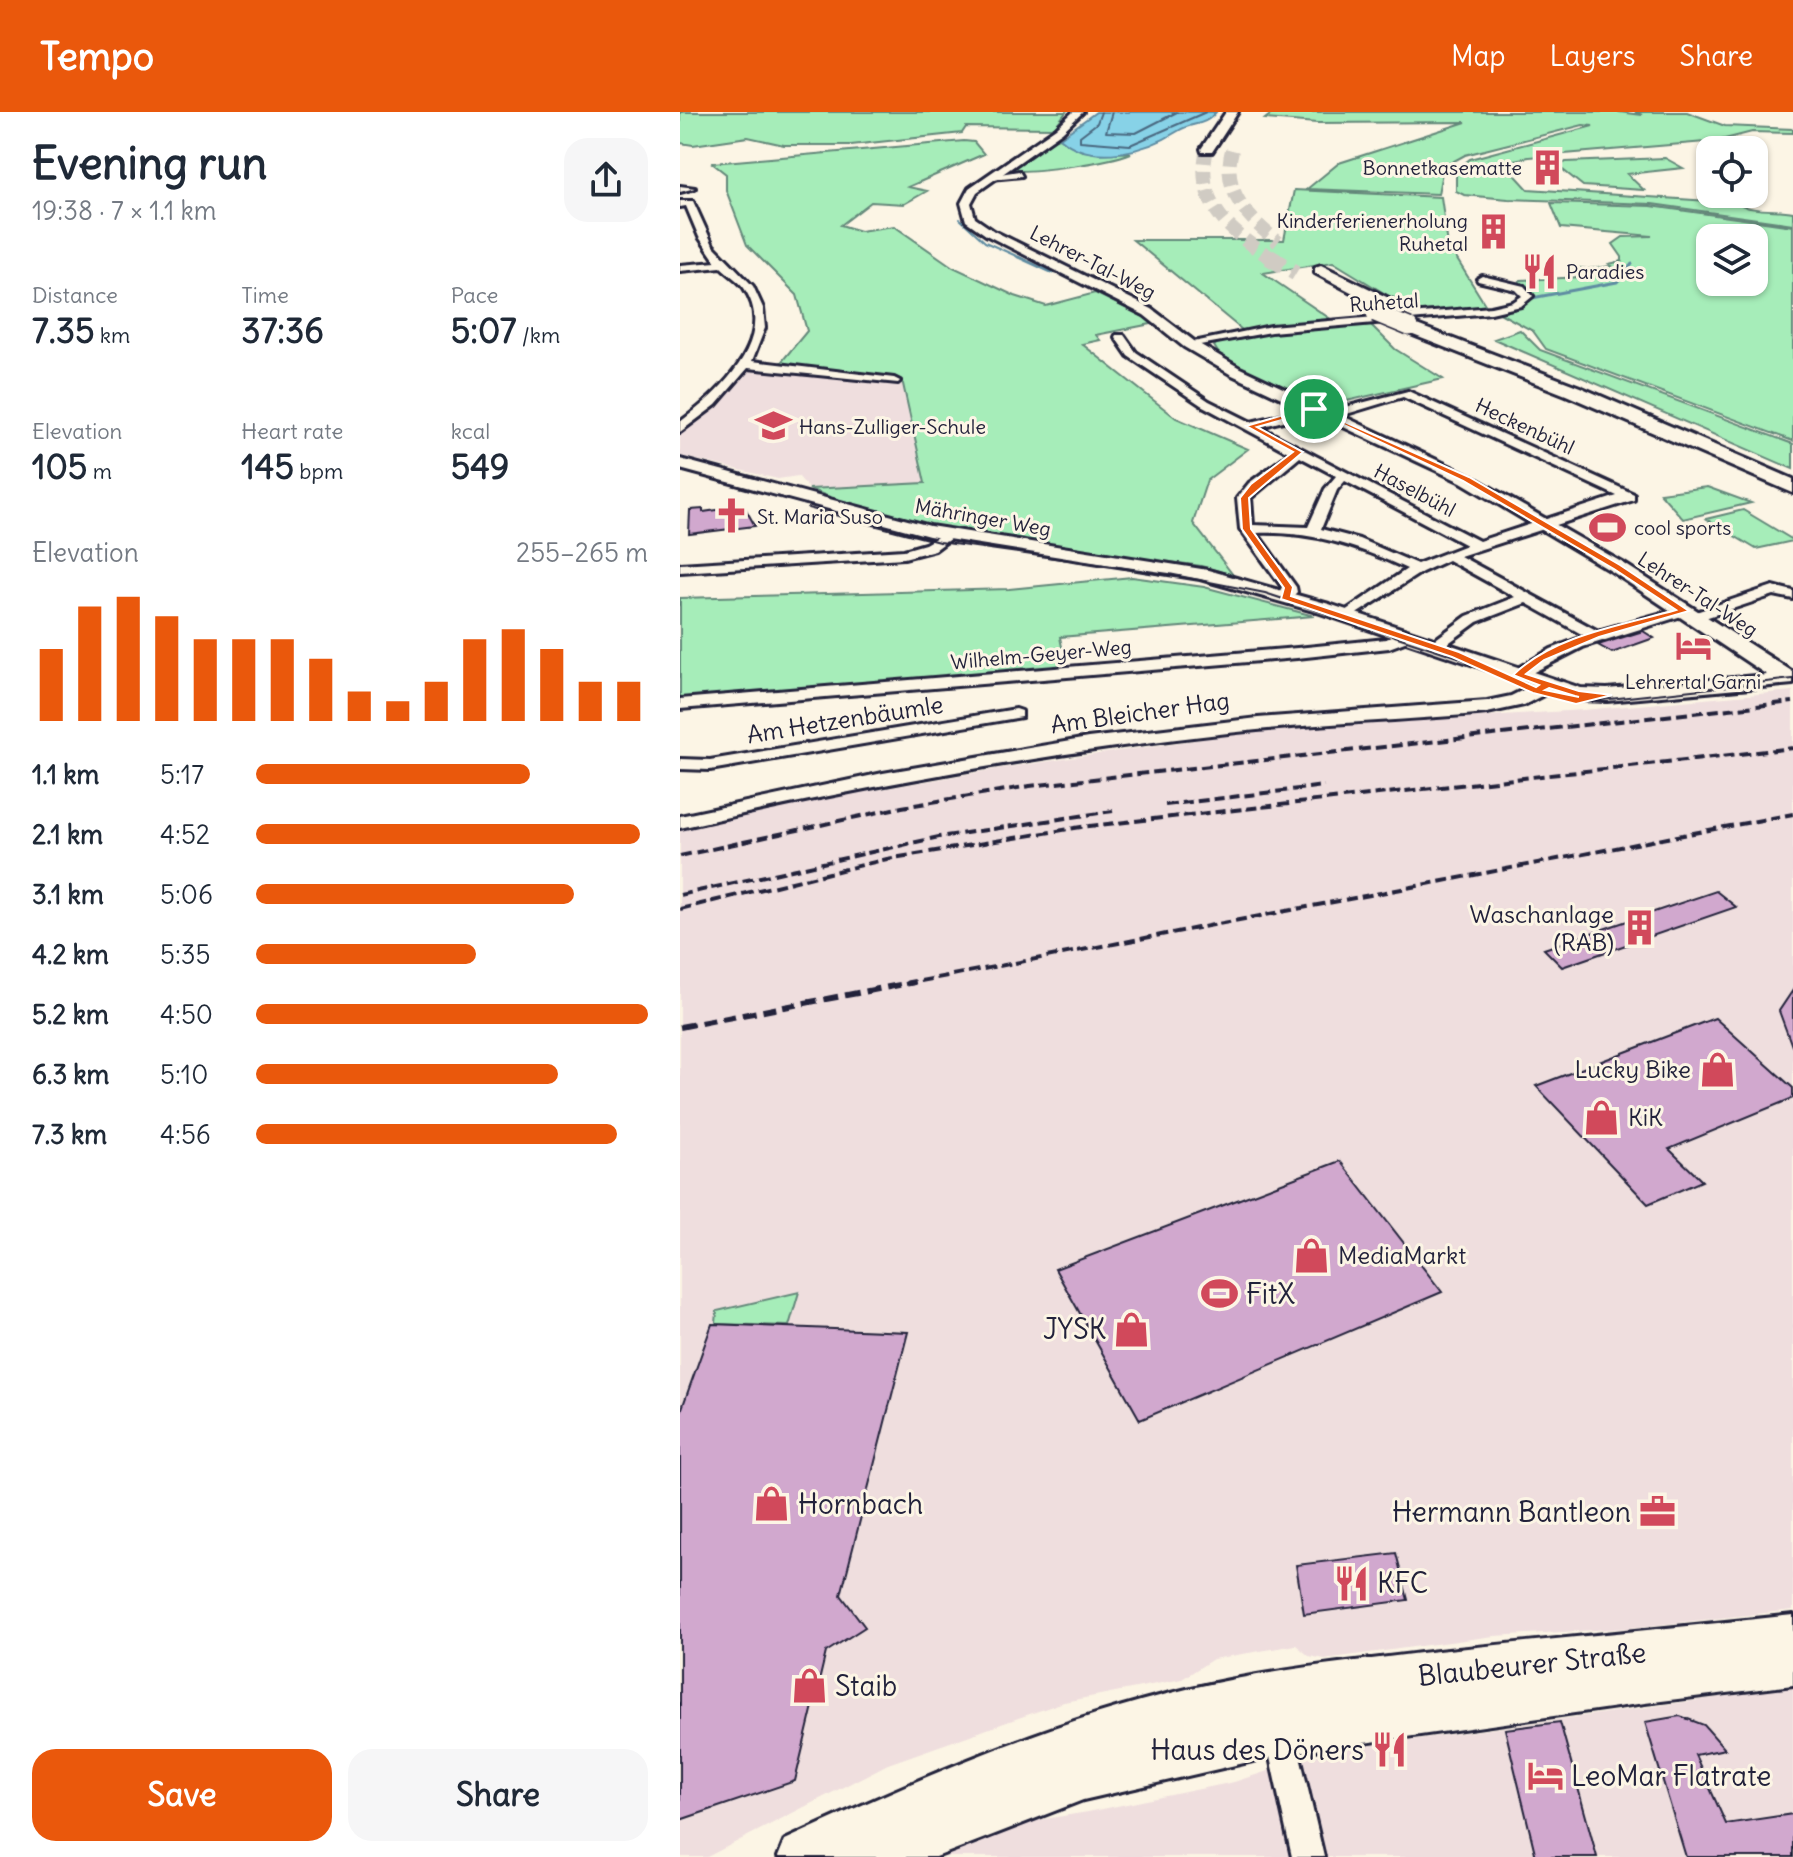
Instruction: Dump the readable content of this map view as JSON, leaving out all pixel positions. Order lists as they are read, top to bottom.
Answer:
{
  "streets": {
    "main road": ["Blaubeurer Straße"],
    "street": [
      "Lehrer-Tal-Weg",
      "Ruhetal",
      "Heckenbühl",
      "Haselbühl",
      "Mähringer Weg",
      "Wilhelm-Geyer-Weg",
      "Am Bleicher Hag",
      "Am Hetzenbäumle"
    ]
  },
  "crossings": [
    ["Lehrer-Tal-Weg", "Ruhetal"],
    ["Lehrer-Tal-Weg", "Heckenbühl"],
    ["Mähringer Weg", "Wilhelm-Geyer-Weg"],
    ["Mähringer Weg", "Am Bleicher Hag"]
  ],
  "places": {
    "building": ["Bonnetkasematte", "Kinderferienerholung Ruhetal", "Waschanlage (RAB)"],
    "restaurant": ["Paradies", "KFC", "Haus des Döners"],
    "school or university": ["Hans-Zulliger-Schule"],
    "church": ["St. Maria Suso"],
    "sports": ["cool sports", "FitX"],
    "hotel": ["Lehrertal Garni", "LeoMar Flatrate"],
    "shop": [
      "Lucky Bike",
      "KiK",
      "MediaMarkt",
      "JYSK",
      "Hornbach",
      "Staib"
    ],
    "office": ["Hermann Bantleon"]
  },
  "page": {
    "header": "Tempo",
    "nav": ["Map", "Layers", "Share"],
    "heading": ["Evening run", "19:38 · 7 × 1.1 km"],
    "stats": [
      ["Distance", "7.35 km"],
      ["Time", "37:36"],
      ["Pace", "5:07 /km"],
      ["Elevation", "105 m"],
      ["Heart rate", "145 bpm"],
      ["kcal", "549"]
    ],
    "chart": ["Elevation", "255–265 m"],
    "list": [
      {
        "name": "1.1 km",
        "note": "5:17"
      },
      {
        "name": "2.1 km",
        "note": "4:52"
      },
      {
        "name": "3.1 km",
        "note": "5:06"
      },
      {
        "name": "4.2 km",
        "note": "5:35"
      },
      {
        "name": "5.2 km",
        "note": "4:50"
      },
      {
        "name": "6.3 km",
        "note": "5:10"
      },
      {
        "name": "7.3 km",
        "note": "4:56"
      }
    ],
    "buttons": ["Save", "Share"]
  }
}
